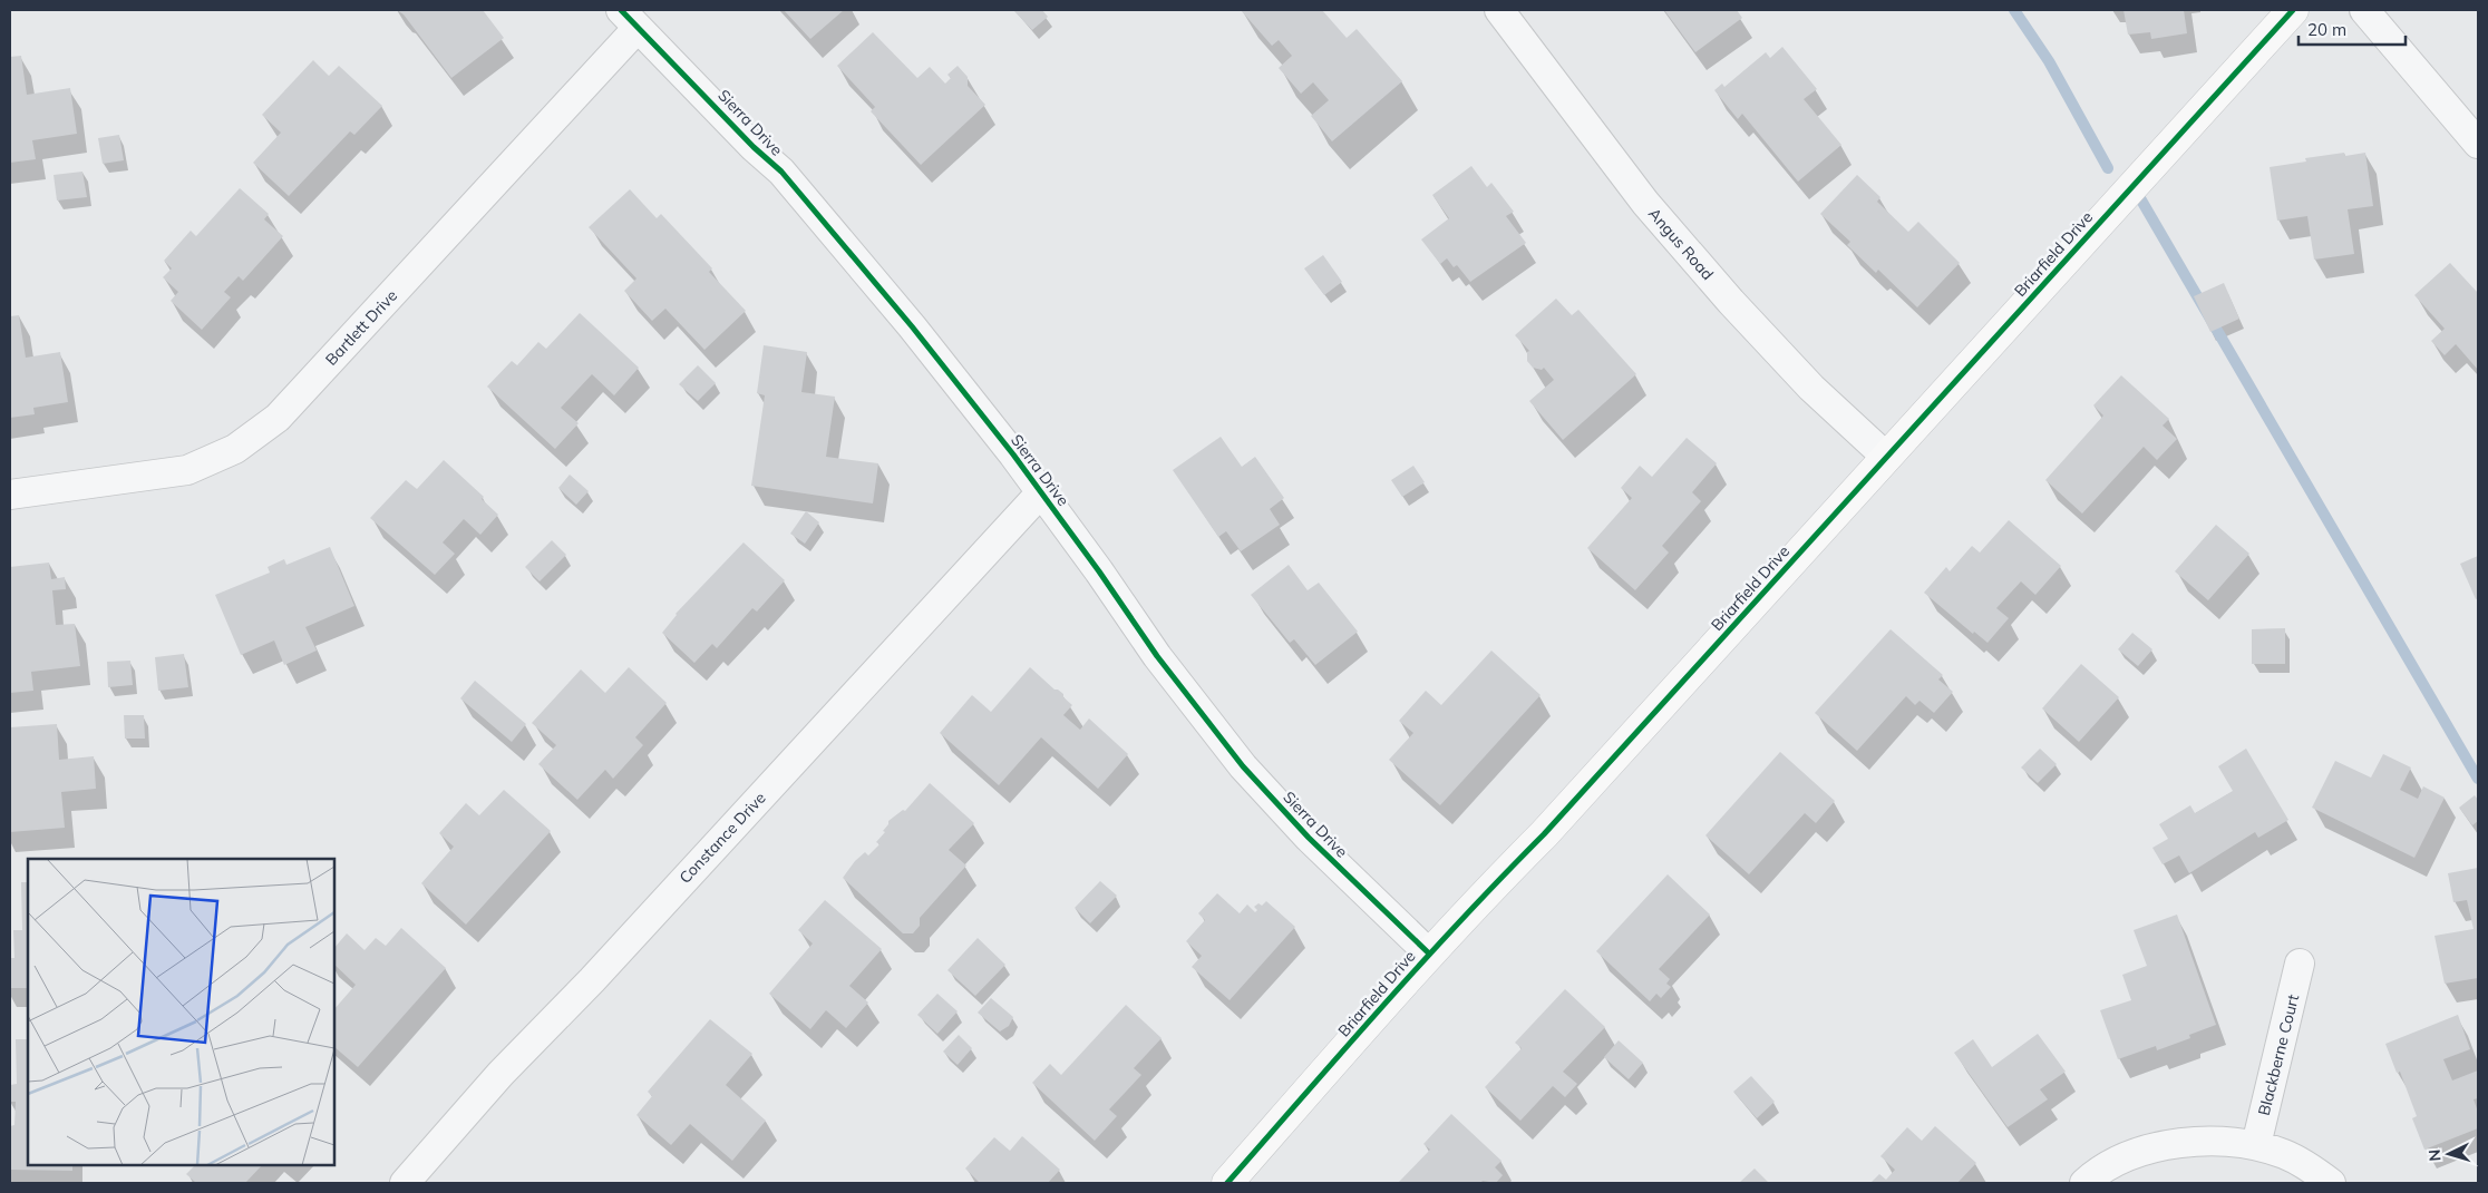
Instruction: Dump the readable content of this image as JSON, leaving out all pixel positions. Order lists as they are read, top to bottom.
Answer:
{
  "streets": {
    "street": [
      "Sierra Drive",
      "Angus Road",
      "Briarfield Drive",
      "Bartlett Drive",
      "Constance Drive",
      "Blackberne Court"
    ]
  },
  "crossings": [
    ["Sierra Drive", "Briarfield Drive"],
    ["Sierra Drive", "Bartlett Drive"],
    ["Sierra Drive", "Constance Drive"],
    ["Angus Road", "Briarfield Drive"]
  ],
  "scale_bar": "20 m",
  "north": "left"
}
